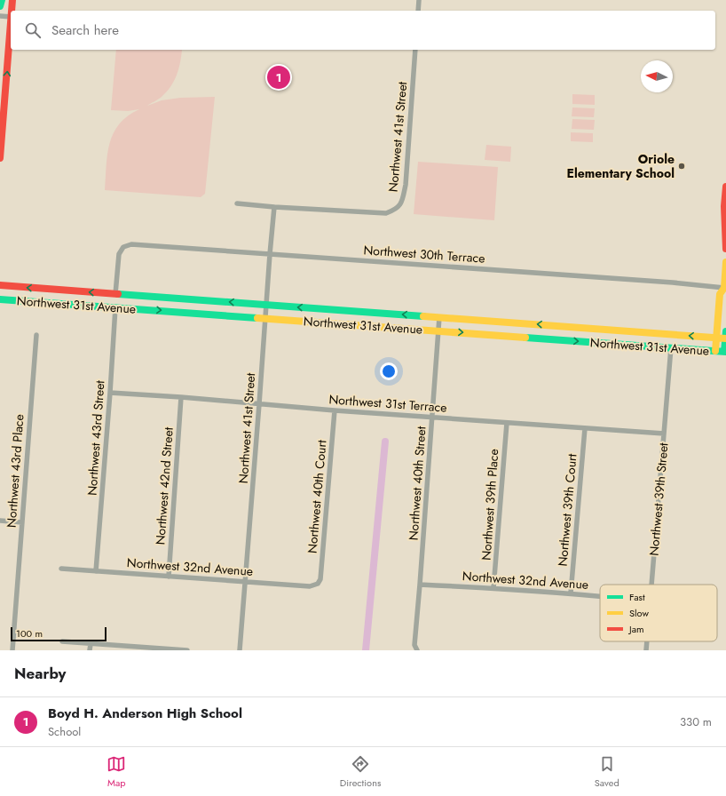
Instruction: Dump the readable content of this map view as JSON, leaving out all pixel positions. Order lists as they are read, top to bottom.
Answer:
{
  "streets": {
    "main road": ["Northwest 31st Avenue"],
    "street": [
      "Northwest 41st Street",
      "Northwest 30th Terrace",
      "Northwest 31st Terrace",
      "Northwest 43rd Street",
      "Northwest 43rd Place",
      "Northwest 40th Street",
      "Northwest 42nd Street",
      "Northwest 40th Court",
      "Northwest 39th Street",
      "Northwest 39th Place",
      "Northwest 39th Court",
      "Northwest 32nd Avenue"
    ]
  },
  "crossings": [
    ["Northwest 41st Street", "Northwest 30th Terrace"],
    ["Northwest 41st Street", "Northwest 31st Avenue"],
    ["Northwest 41st Street", "Northwest 31st Terrace"],
    ["Northwest 41st Street", "Northwest 32nd Avenue"],
    ["Northwest 30th Terrace", "Northwest 31st Avenue"],
    ["Northwest 31st Avenue", "Northwest 43rd Street"],
    ["Northwest 31st Avenue", "Northwest 40th Street"],
    ["Northwest 31st Avenue", "Northwest 39th Street"],
    ["Northwest 31st Terrace", "Northwest 43rd Street"],
    ["Northwest 31st Terrace", "Northwest 40th Street"],
    ["Northwest 31st Terrace", "Northwest 42nd Street"],
    ["Northwest 31st Terrace", "Northwest 40th Court"],
    ["Northwest 31st Terrace", "Northwest 39th Street"],
    ["Northwest 31st Terrace", "Northwest 39th Place"],
    ["Northwest 31st Terrace", "Northwest 39th Court"],
    ["Northwest 43rd Street", "Northwest 32nd Avenue"],
    ["Northwest 40th Street", "Northwest 32nd Avenue"],
    ["Northwest 42nd Street", "Northwest 32nd Avenue"],
    ["Northwest 40th Court", "Northwest 32nd Avenue"],
    ["Northwest 39th Place", "Northwest 32nd Avenue"],
    ["Northwest 39th Court", "Northwest 32nd Avenue"]
  ],
  "places": ["Oriole Elementary School"],
  "legend": ["Fast", "Slow", "Jam"],
  "scale_bar": "100 m",
  "north": "left",
  "page": {
    "search": "Search here",
    "pins": "1",
    "scale": "100 m",
    "heading": "Nearby",
    "list": [
      {
        "mark": "1",
        "name": "Boyd H. Anderson High School",
        "note": "School",
        "value": "330 m"
      }
    ],
    "nav": ["Map", "Directions", "Saved"]
  }
}
